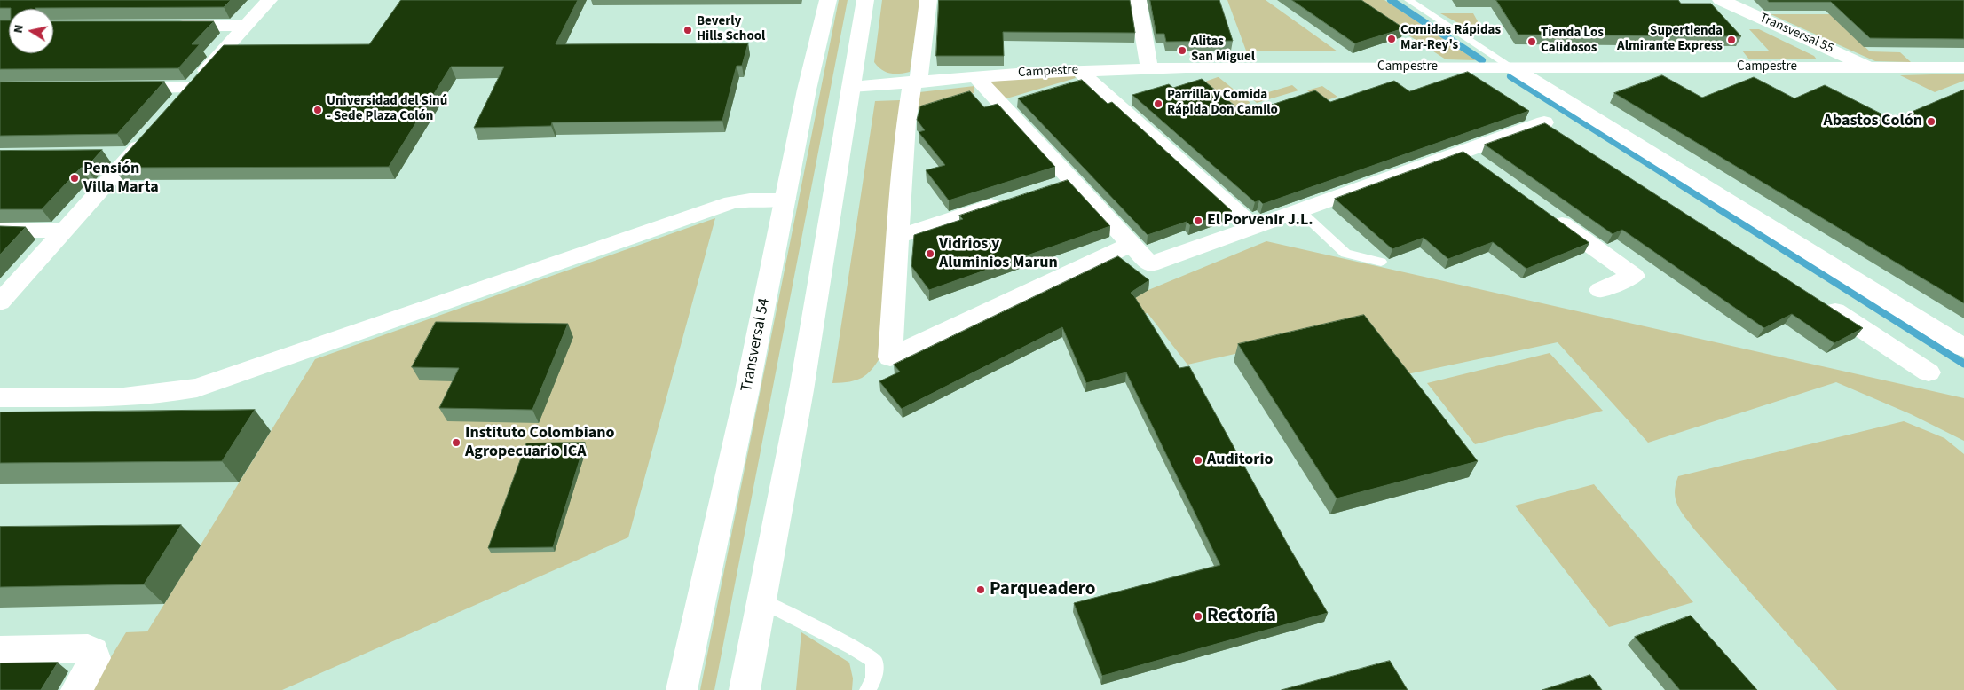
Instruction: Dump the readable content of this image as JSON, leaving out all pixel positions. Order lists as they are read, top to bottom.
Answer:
{
  "streets": {
    "street": ["Transversal 55", "Campestre", "Transversal 54"]
  },
  "crossings": [
    ["Transversal 55", "Campestre"]
  ],
  "places": [
    "Beverly Hills School",
    "Comidas Rápidas Mar-Rey's",
    "Supertienda Almirante Express",
    "Tienda Los Calidosos",
    "Alitas San Miguel",
    "Parrilla y Comida Rápida Don Camilo",
    "Universidad del Sinú - Sede Plaza Colón",
    "Abastos Colón",
    "Pensión Villa Marta",
    "El Porvenir J.L.",
    "Vidrios y Aluminios Marun",
    "Instituto Colombiano Agropecuario ICA",
    "Auditorio",
    "Parqueadero",
    "Rectoría"
  ],
  "north": "left"
}
